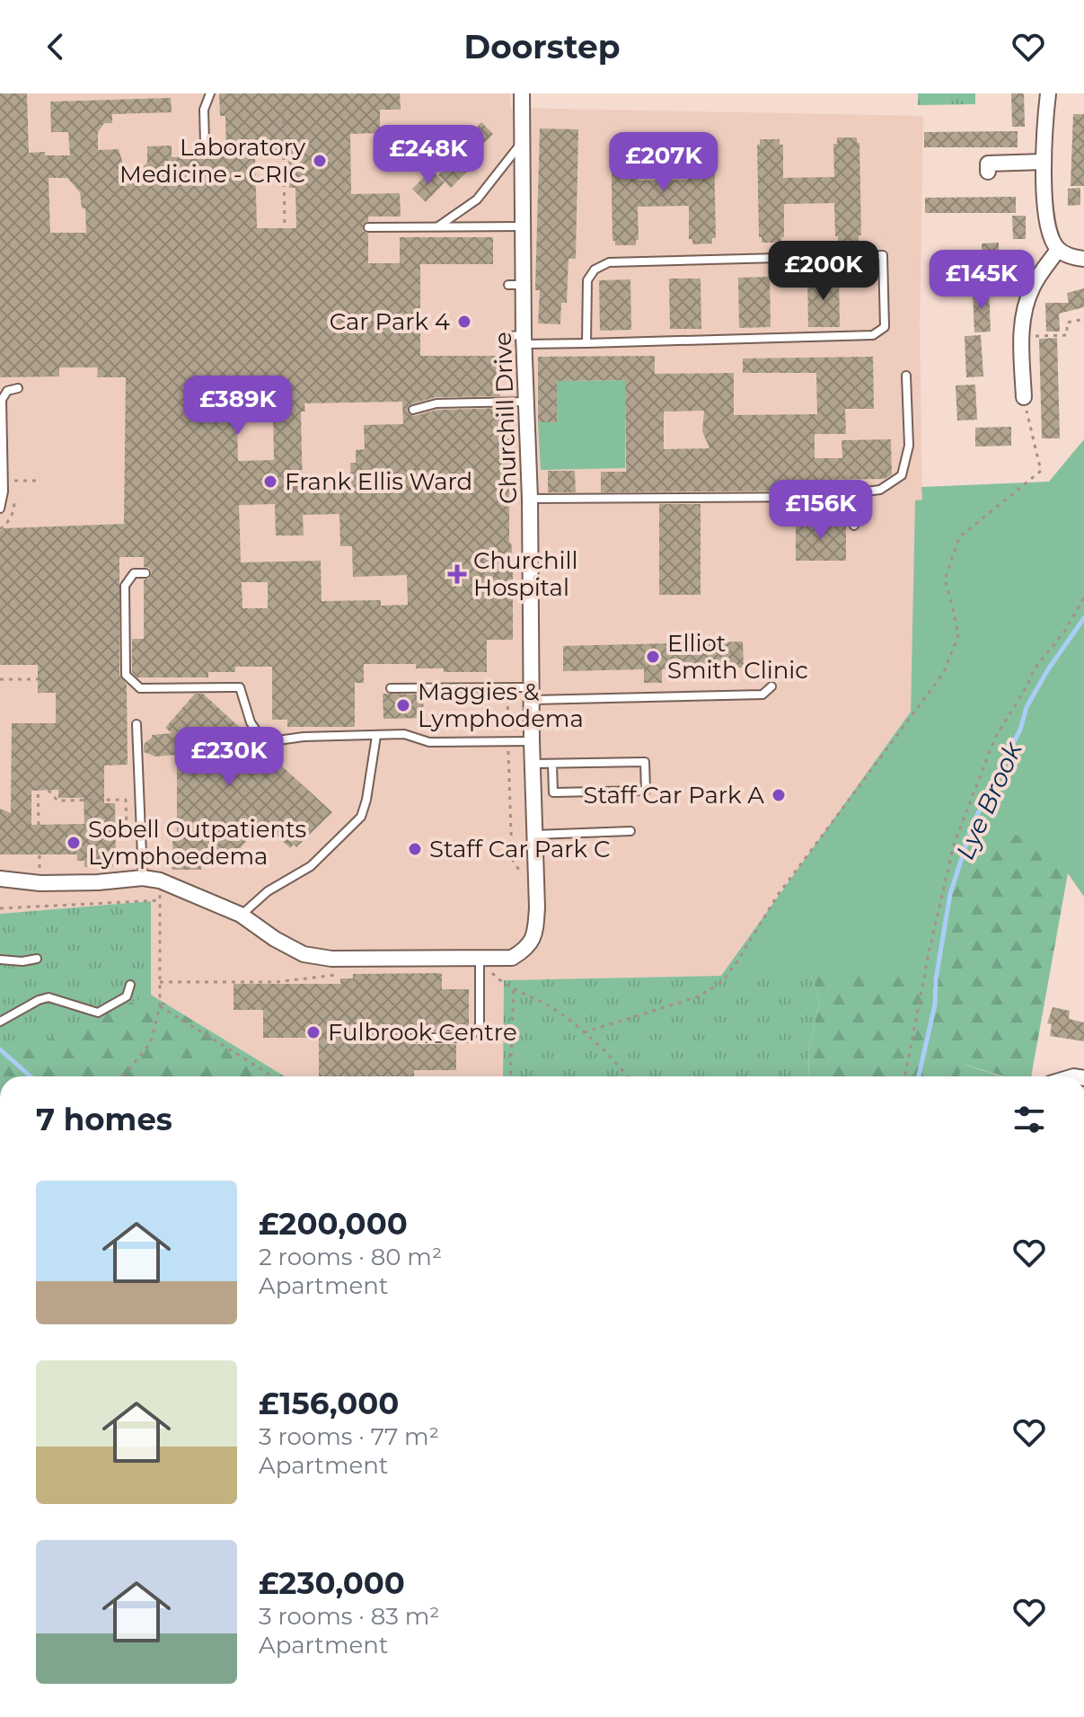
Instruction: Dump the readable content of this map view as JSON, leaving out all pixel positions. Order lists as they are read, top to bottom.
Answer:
{
  "streets": {
    "street": ["Churchill Drive"]
  },
  "water": ["Lye Brook"],
  "places": {
    "other": [
      "Laboratory Medicine - CRIC",
      "Car Park 4",
      "Frank Ellis Ward",
      "Elliot Smith Clinic",
      "Maggies & Lymphodema",
      "Staff Car Park A",
      "Sobell Outpatients Lymphoedema",
      "Staff Car Park C",
      "Fulbrook Centre"
    ],
    "health": ["Churchill Hospital"]
  },
  "page": {
    "header": "Doorstep",
    "price": [
      "£248K",
      "£207K",
      "£200K",
      "£145K",
      "£389K",
      "£156K",
      "£230K"
    ],
    "heading": "7 homes",
    "list": [
      {
        "name": "£200,000",
        "note": "2 rooms · 80 m² · Apartment"
      },
      {
        "name": "£156,000",
        "note": "3 rooms · 77 m² · Apartment"
      },
      {
        "name": "£230,000",
        "note": "3 rooms · 83 m² · Apartment"
      }
    ]
  }
}
